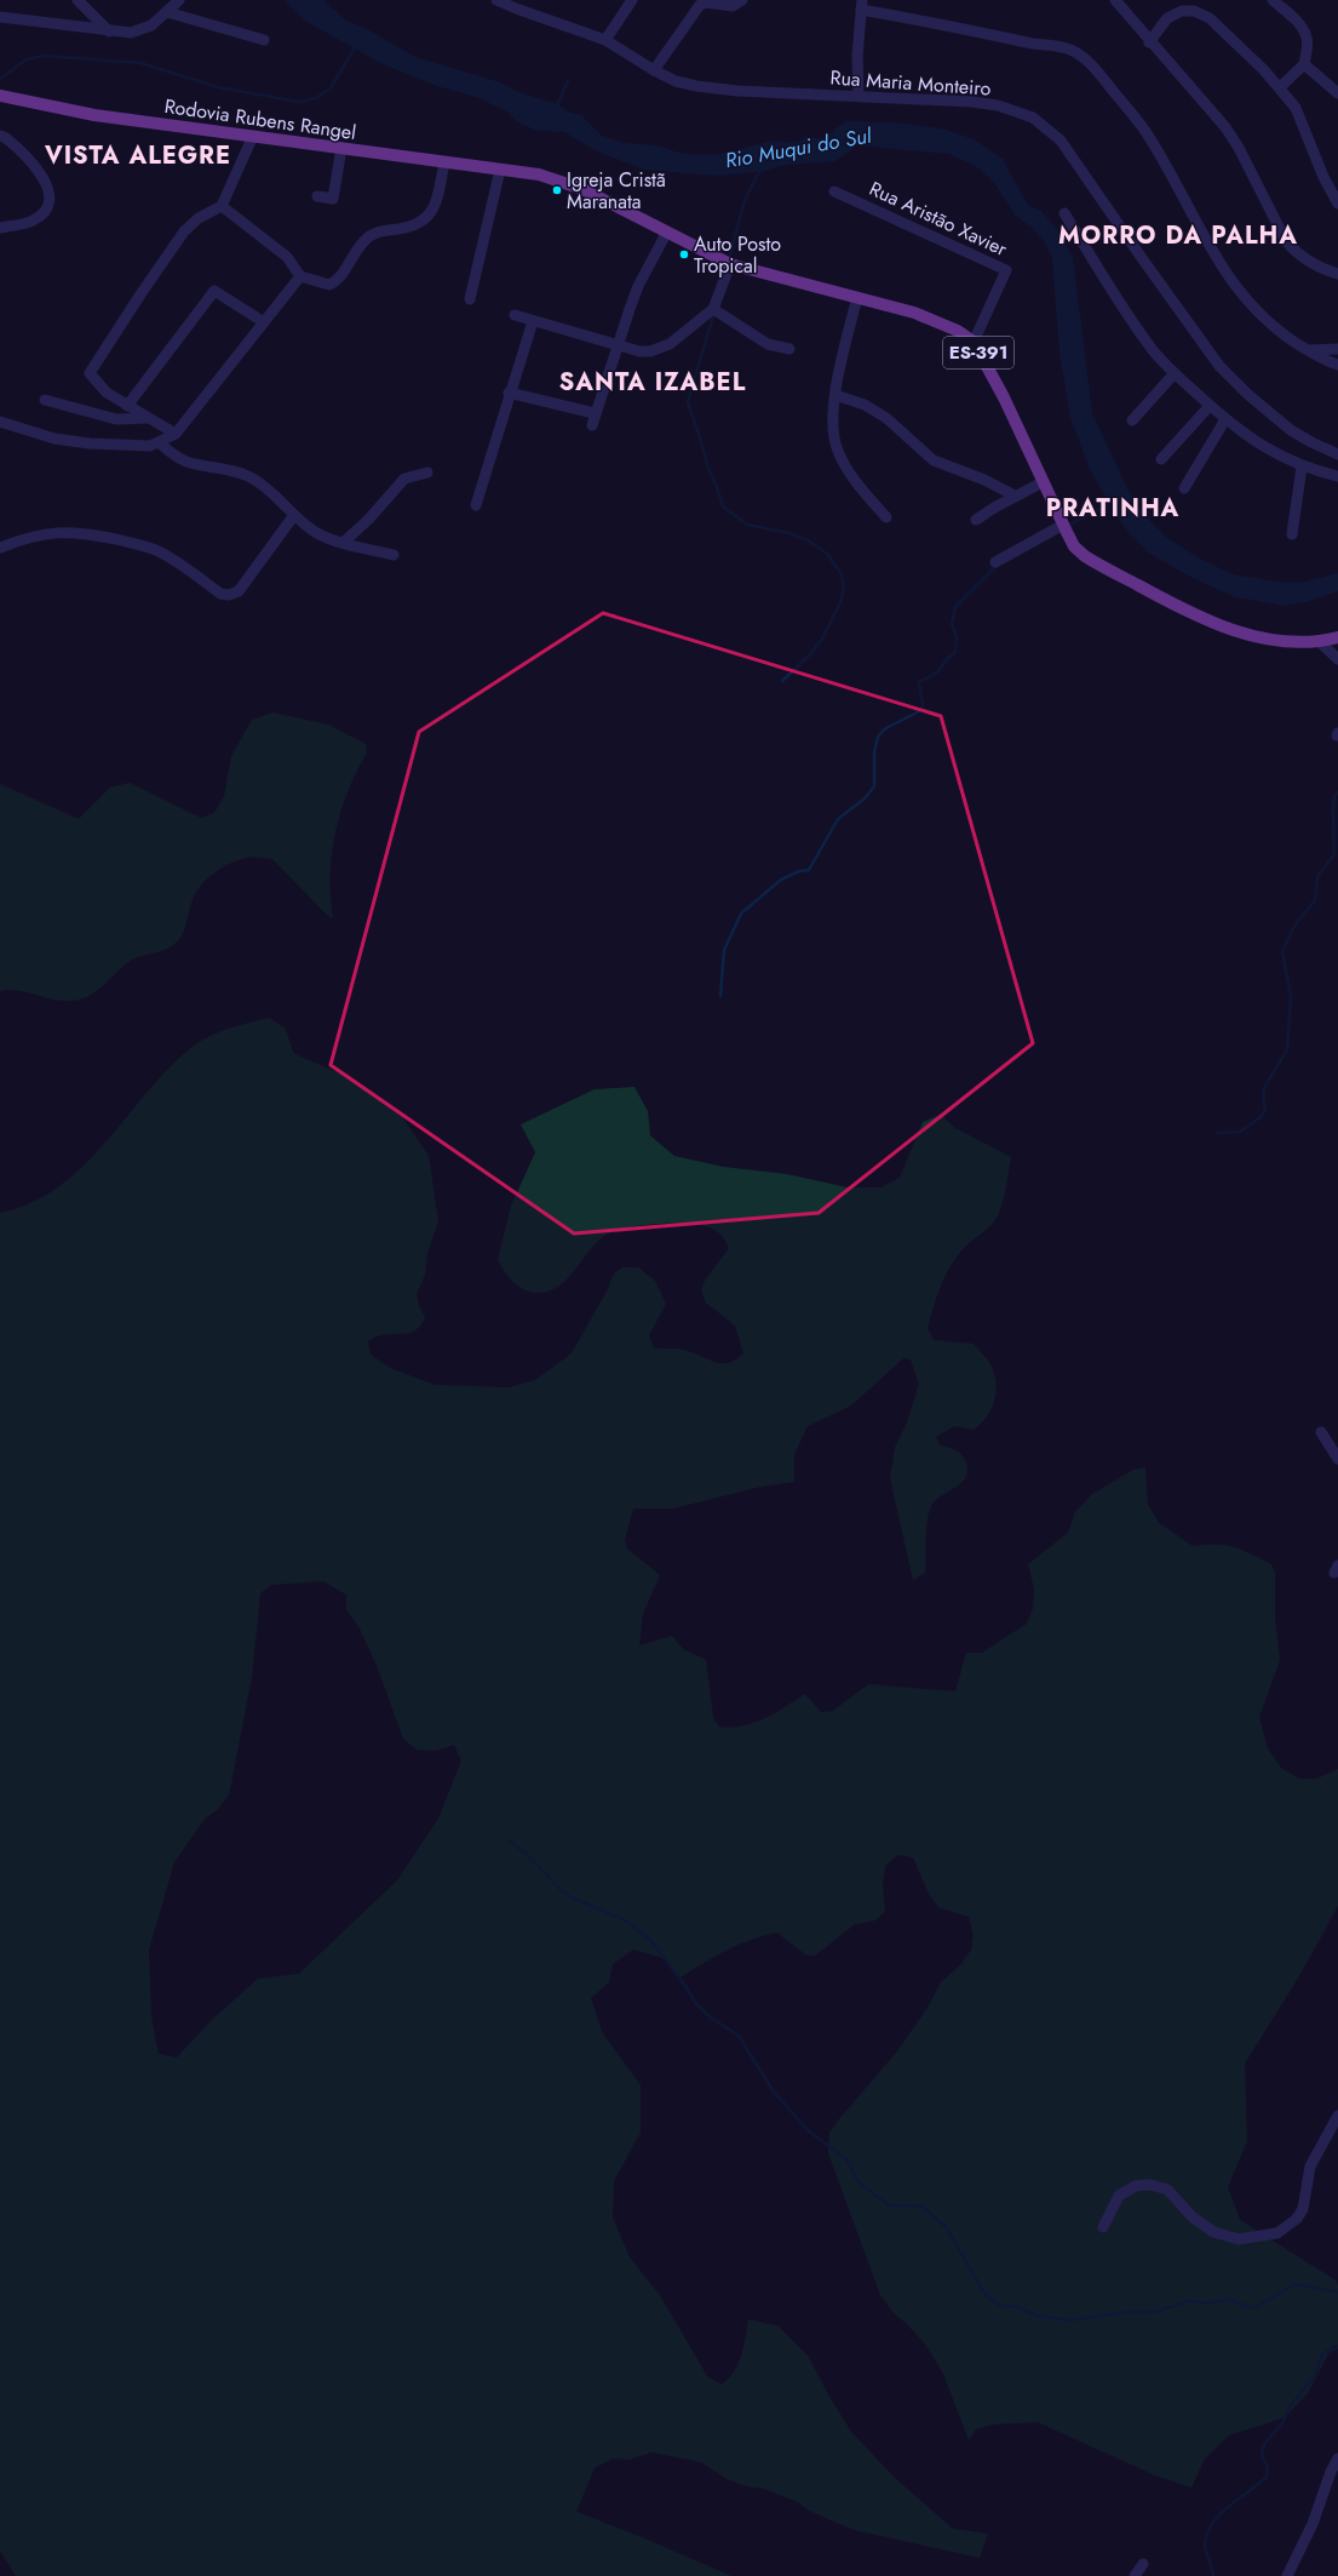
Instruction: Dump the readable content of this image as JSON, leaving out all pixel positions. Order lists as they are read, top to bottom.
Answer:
{
  "streets": {
    "main road": ["Rodovia Rubens Rangel", "ES-391"],
    "street": ["Rua Maria Monteiro", "Rua Aristão Xavier"]
  },
  "crossings": [
    ["Rodovia Rubens Rangel", "ES-391"],
    ["Rua Aristão Xavier", "ES-391"]
  ],
  "districts": [
    "VISTA ALEGRE",
    "MORRO DA PALHA",
    "SANTA IZABEL",
    "PRATINHA"
  ],
  "water": ["Rio Muqui do Sul"],
  "places": ["Igreja Cristã Maranata", "Auto Posto Tropical"]
}
